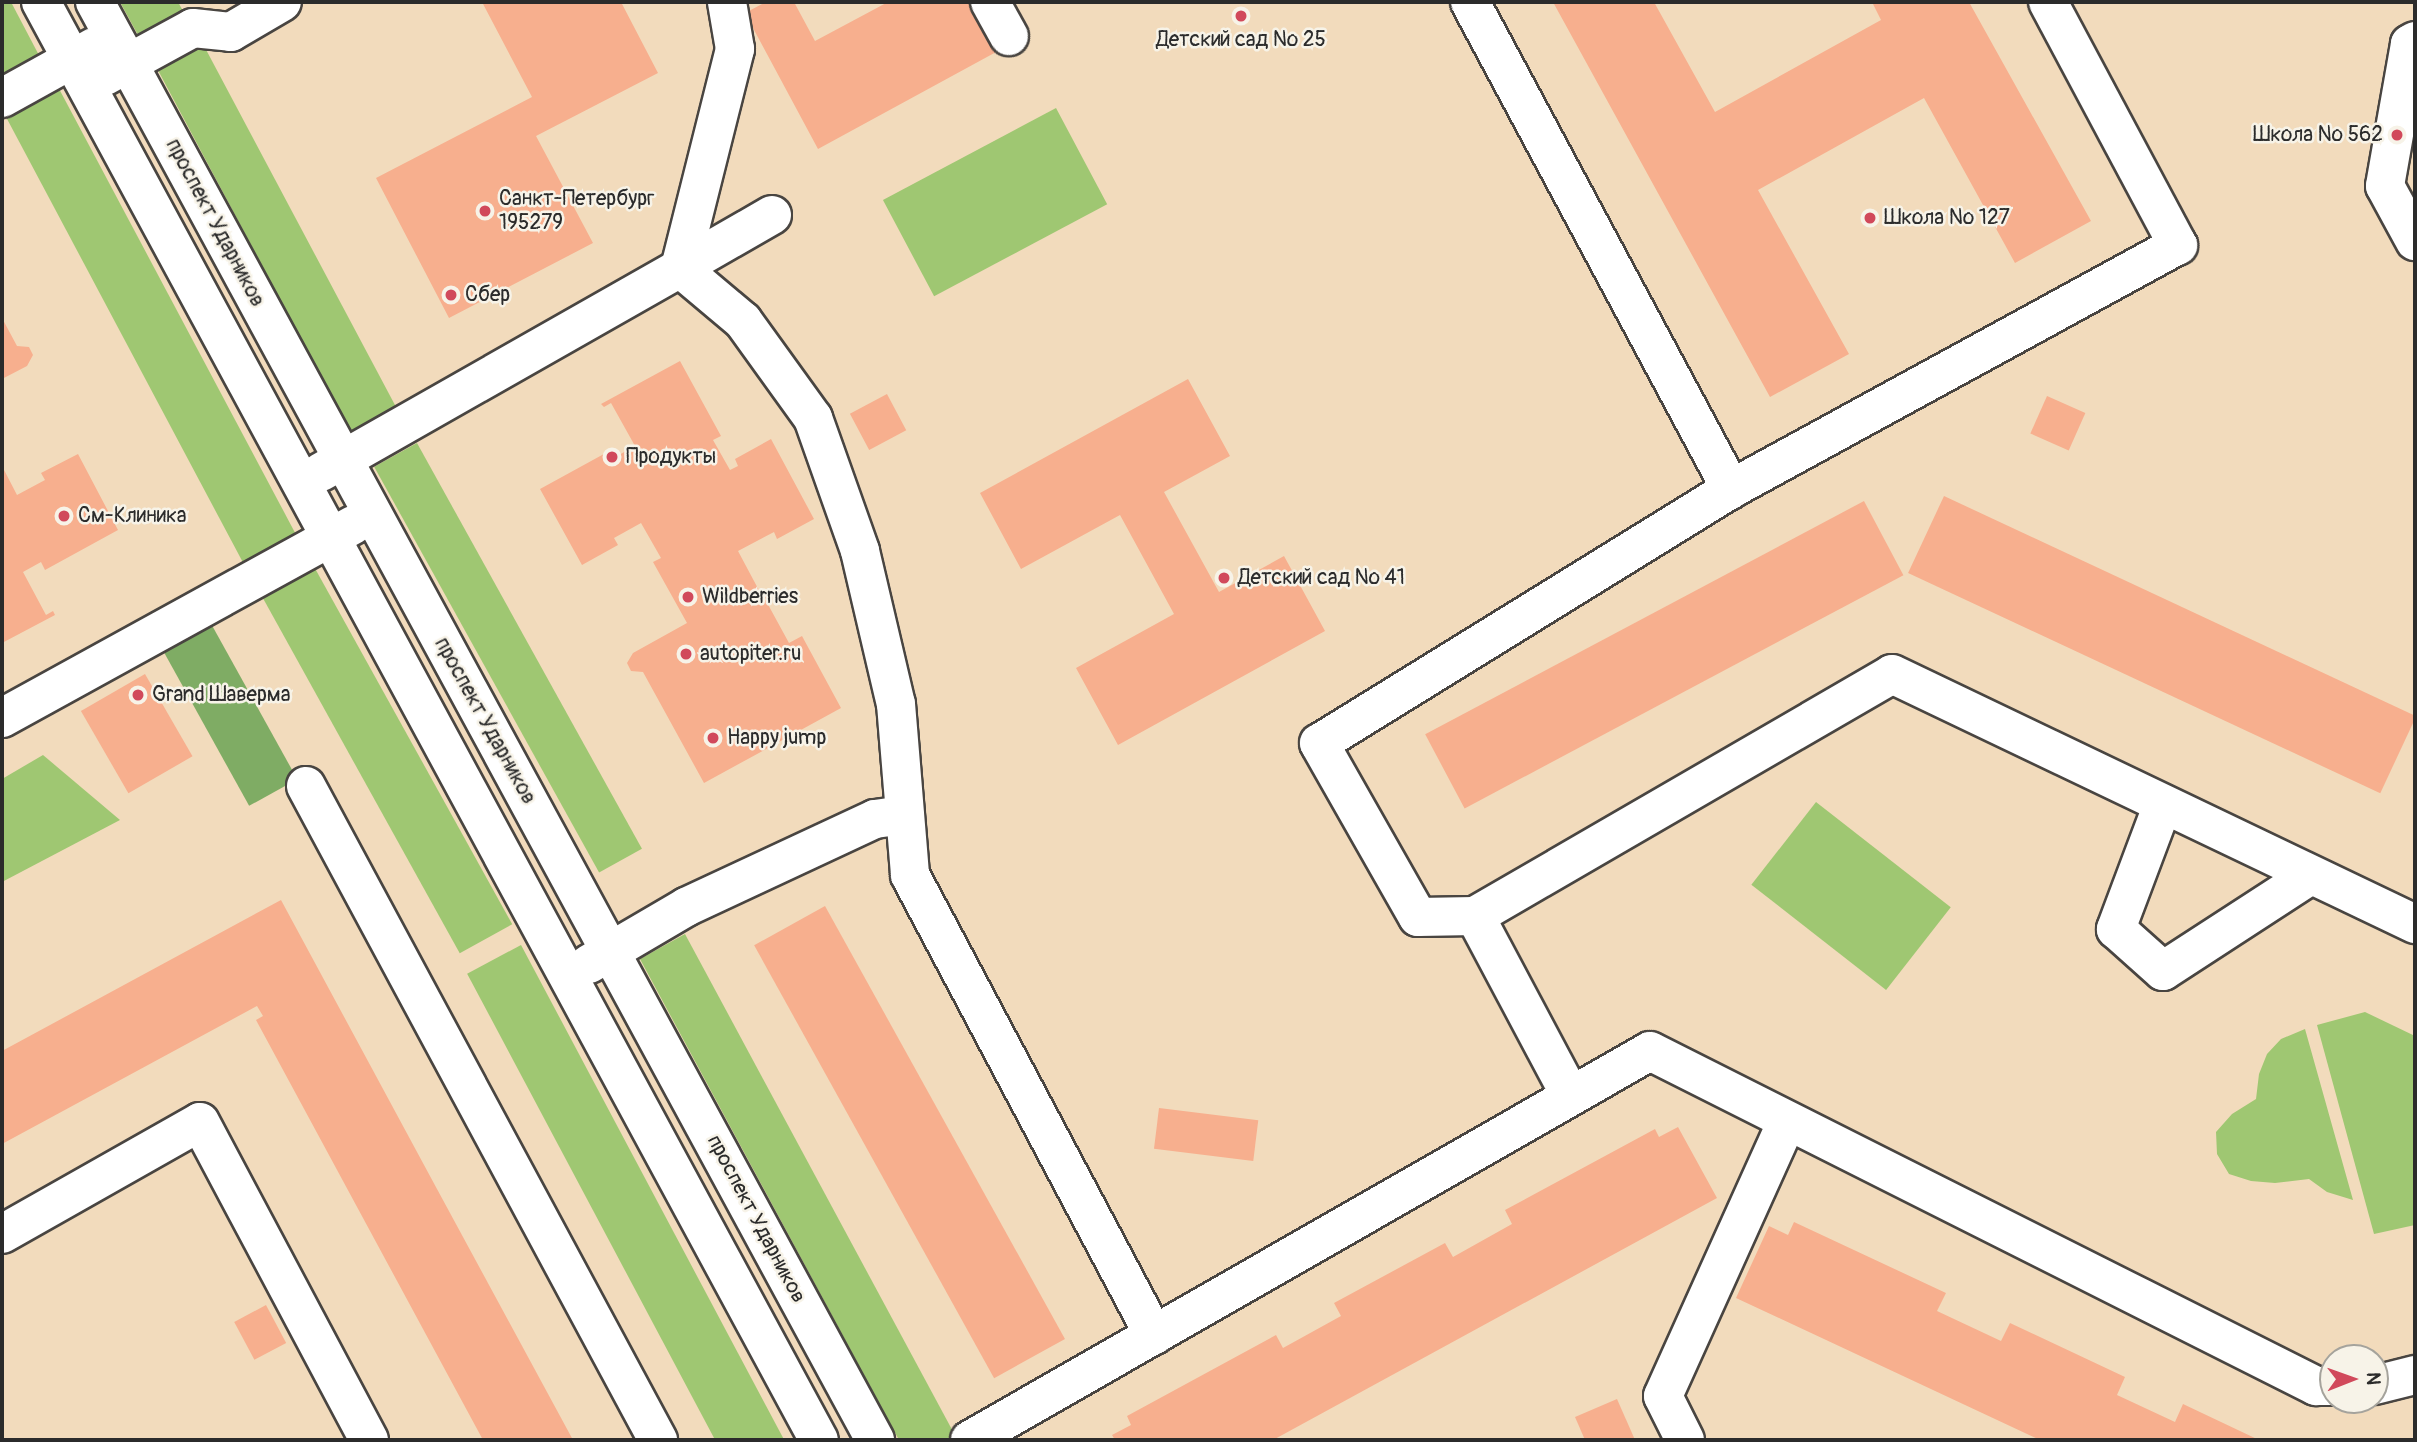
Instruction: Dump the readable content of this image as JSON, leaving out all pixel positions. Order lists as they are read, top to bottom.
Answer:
{
  "streets": {
    "street": ["проспект Ударников"]
  },
  "places": [
    "Детский сад № 25",
    "Школа № 562",
    "Санкт-Петербург 195279",
    "Школа № 127",
    "Сбер",
    "Продукты",
    "См-Клиника",
    "Детский сад № 41",
    "Wildberries",
    "autopiter.ru",
    "Grand Шаверма",
    "Happy jump"
  ],
  "north": "right"
}
